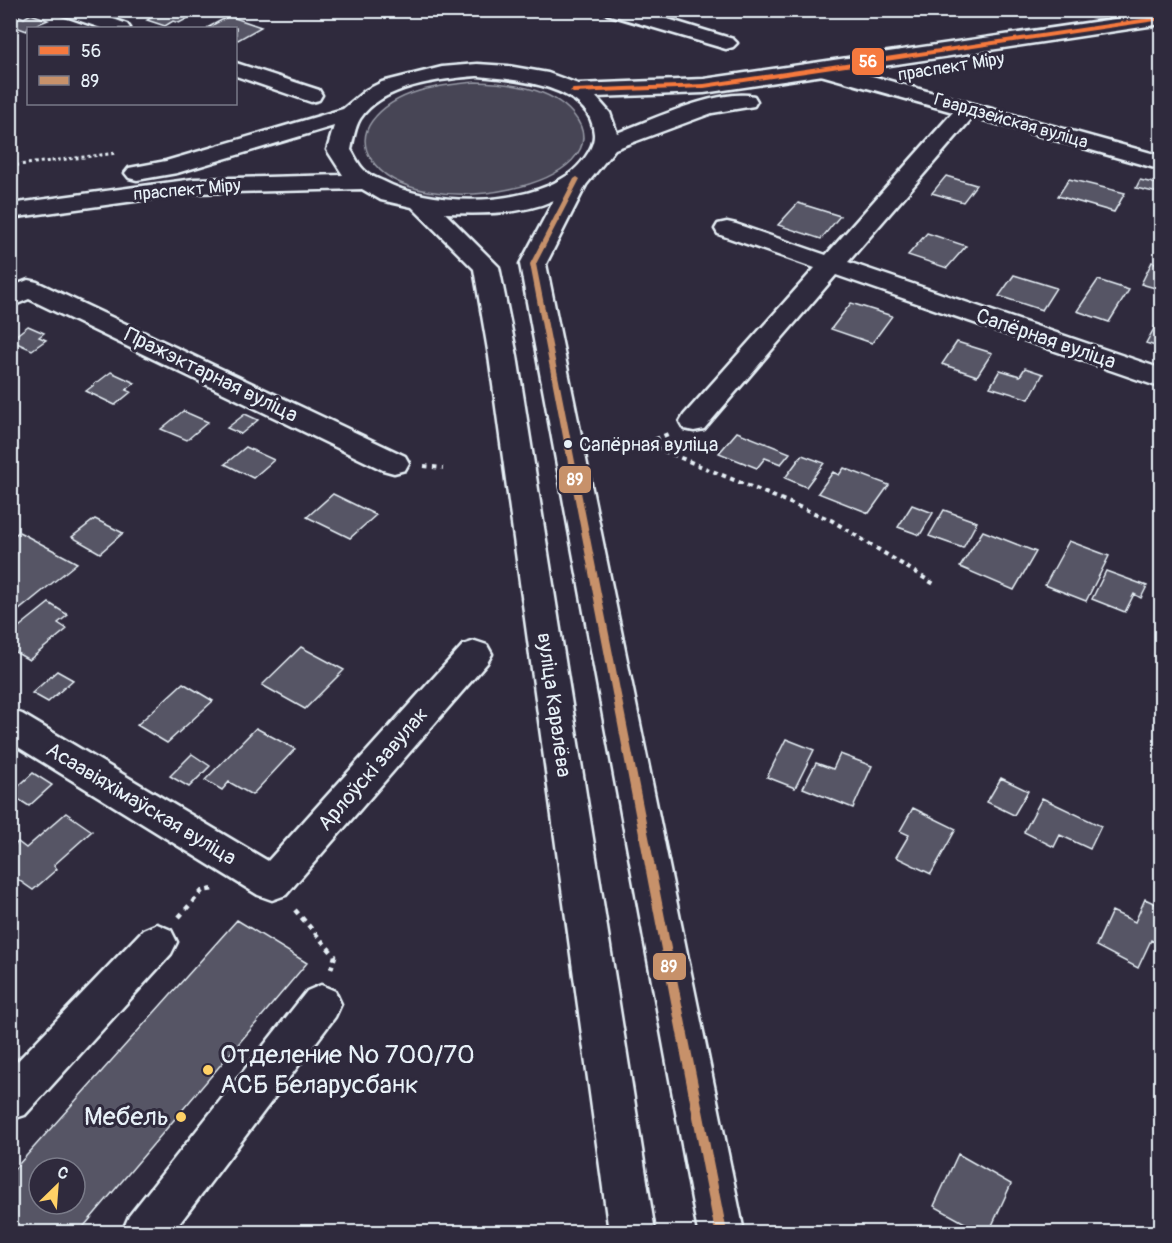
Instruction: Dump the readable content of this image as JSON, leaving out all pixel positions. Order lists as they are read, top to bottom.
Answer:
{
  "streets": {
    "main road": [
      "праспект Міру",
      "Гвардзейская вуліца",
      "Сапёрная вуліца",
      "Пражэктарная вуліца",
      "вуліца Каралёва",
      "Арлоўскі завулак",
      "Асаавіяхімаўская вуліца"
    ]
  },
  "crossings": [
    ["праспект Міру", "Гвардзейская вуліца"],
    ["праспект Міру", "вуліца Каралёва"],
    ["Арлоўскі завулак", "Асаавіяхімаўская вуліца"]
  ],
  "places": ["Сапёрная вуліца", "Отделение № 700/70 АСБ Беларусбанк", "Мебель"],
  "lines": ["transit line 56", "transit line 89"],
  "legend": ["56", "89"],
  "north": "top right"
}
